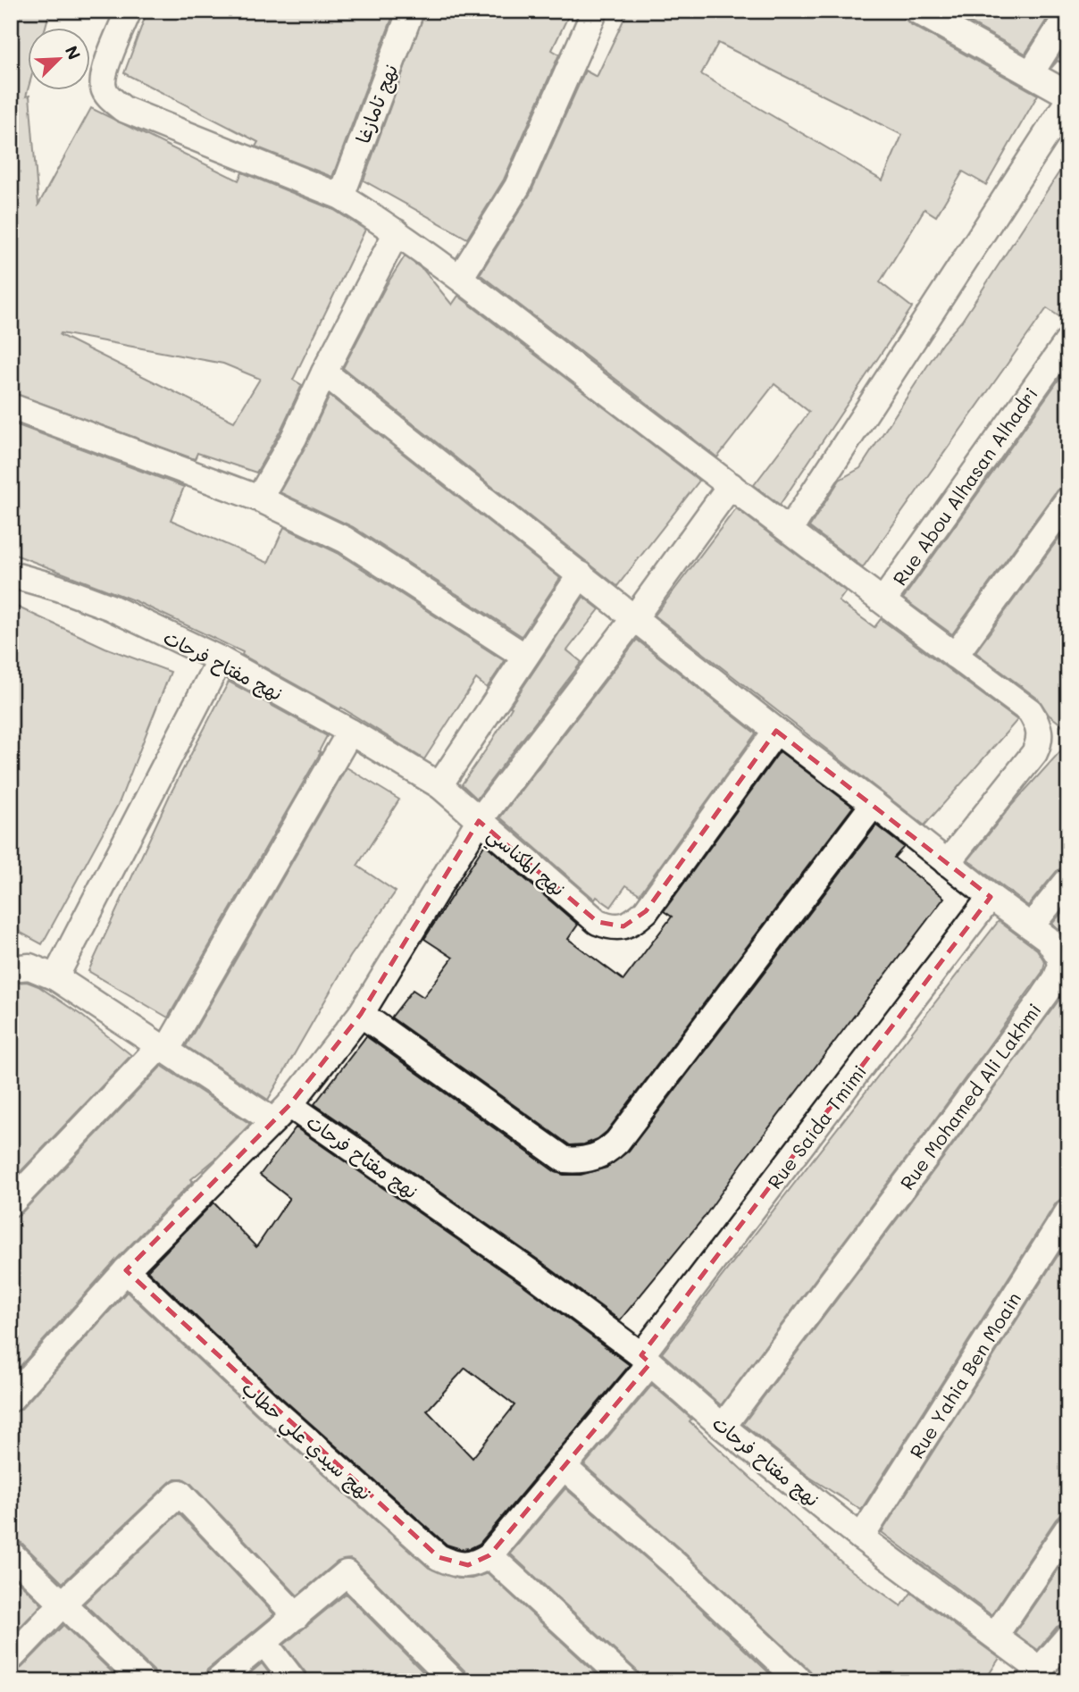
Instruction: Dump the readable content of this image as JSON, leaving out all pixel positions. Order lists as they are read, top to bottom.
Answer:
{
  "streets": {
    "street": [
      "نهج تامازغا",
      "Rue Abou Alhasan Alhadri",
      "نهج مفتاح فرحات",
      "نهج المكناسي",
      "Rue Mohamed Ali Lakhmi",
      "Rue Saida Tmimi",
      "Rue Yahia Ben Moain",
      "نهج سيدي علي حطاب"
    ]
  },
  "crossings": [
    ["نهج مفتاح فرحات", "نهج المكناسي"],
    ["نهج مفتاح فرحات", "Rue Mohamed Ali Lakhmi"],
    ["نهج مفتاح فرحات", "Rue Saida Tmimi"],
    ["نهج مفتاح فرحات", "Rue Yahia Ben Moain"],
    ["نهج المكناسي", "Rue Mohamed Ali Lakhmi"],
    ["Rue Mohamed Ali Lakhmi", "Rue Saida Tmimi"]
  ],
  "north": "top right"
}
